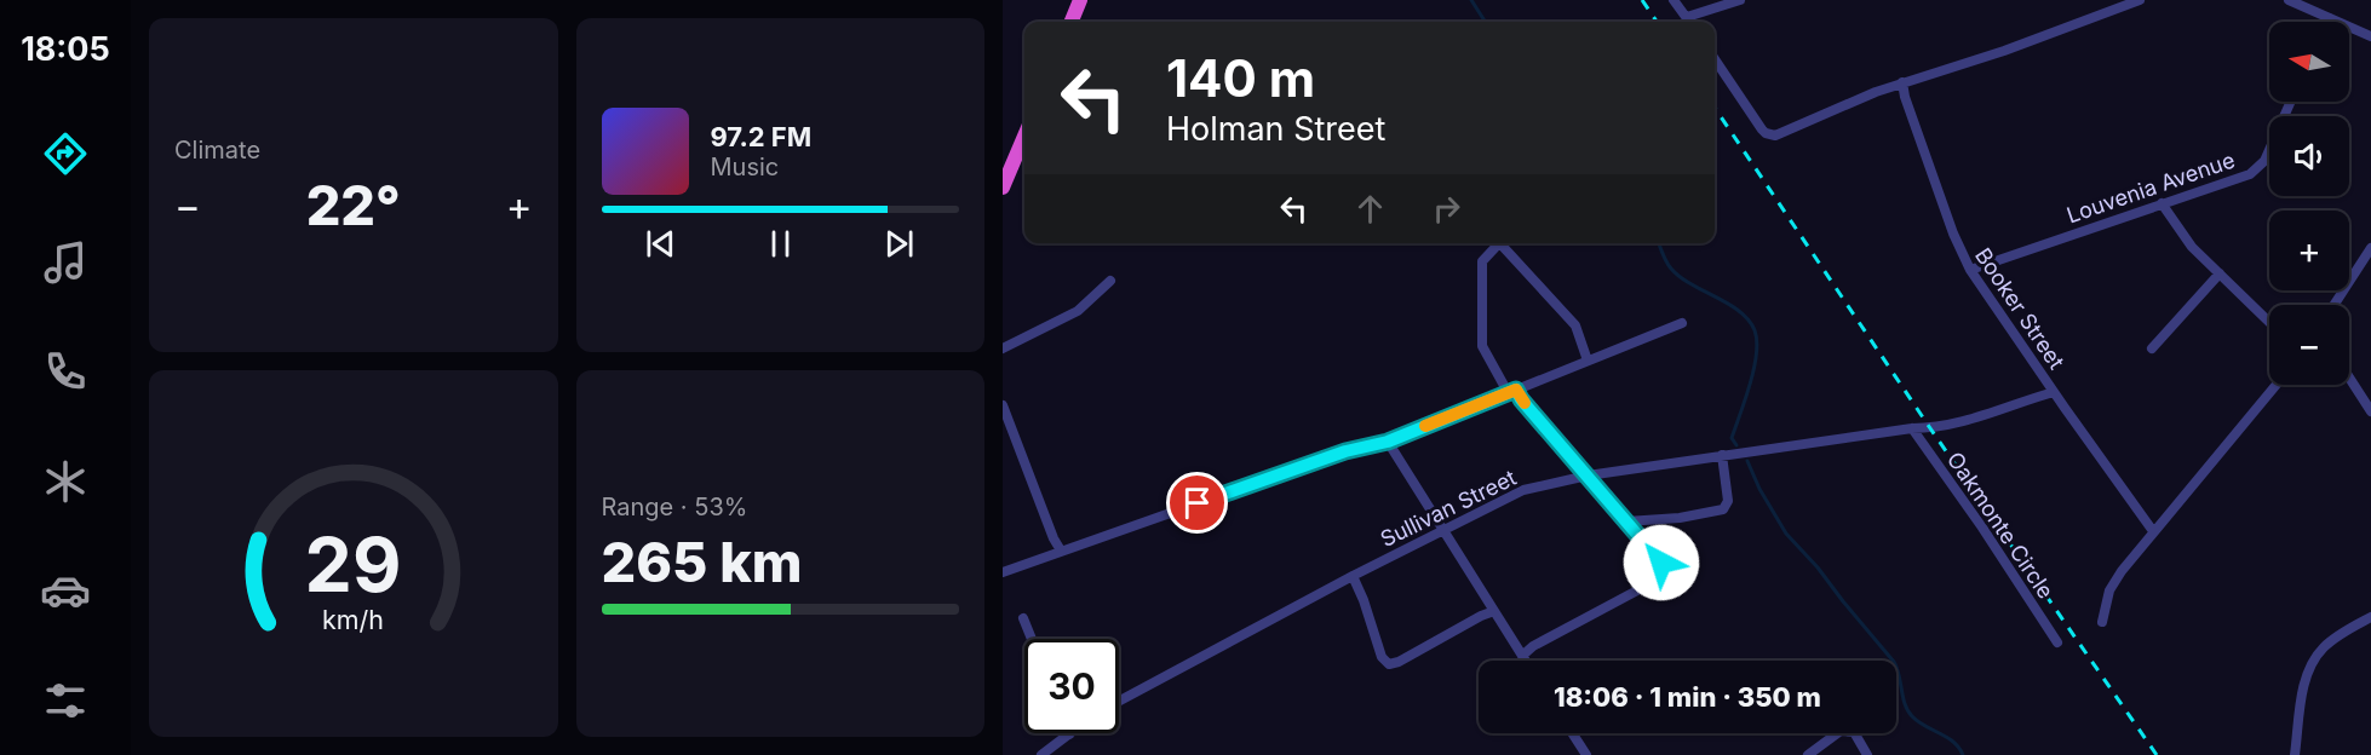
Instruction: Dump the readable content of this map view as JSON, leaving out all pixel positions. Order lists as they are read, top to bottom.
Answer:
{
  "streets": {
    "street": [
      "Louvenia Avenue",
      "Booker Street",
      "Sullivan Street",
      "Oakmonte Circle"
    ]
  },
  "crossings": [
    ["Louvenia Avenue", "Booker Street"],
    ["Booker Street", "Sullivan Street"],
    ["Sullivan Street", "Oakmonte Circle"]
  ],
  "north": "left",
  "page": {
    "tabs": "18:05",
    "tile": [
      "Climate",
      ["Range · 53%", "265 km"]
    ],
    "map_buttons": ["+", "−"],
    "turn": ["140 m", "Holman Street"],
    "song": ["97.2 FM", "Music"],
    "heat": ["−", "22°", "+"],
    "limit": "30",
    "trip": "18:06 · 1 min · 350 m",
    "gauge": ["29", "km/h"]
  }
}
